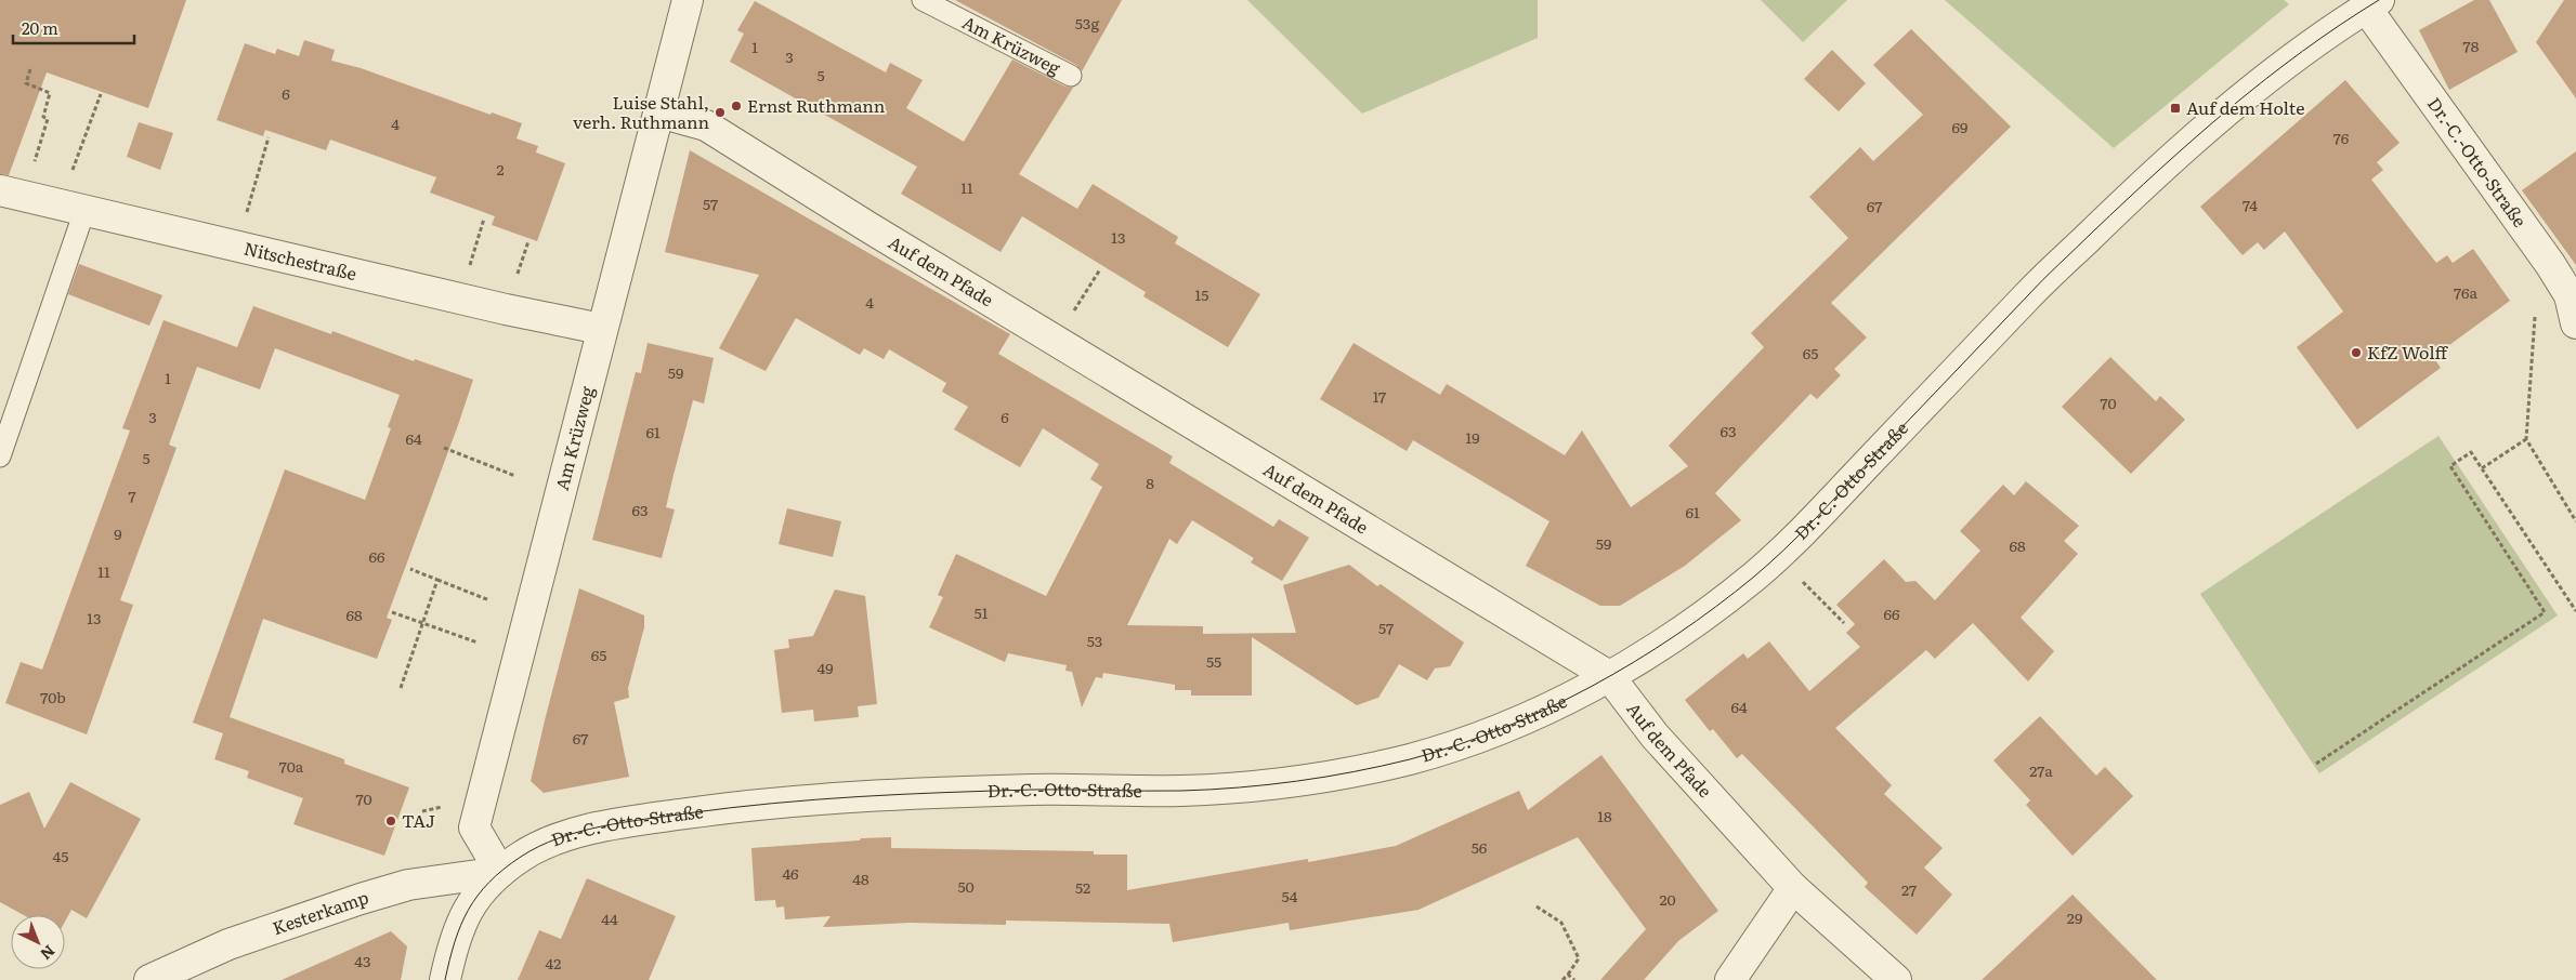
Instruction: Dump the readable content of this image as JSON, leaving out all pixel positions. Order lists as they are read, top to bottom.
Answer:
{
  "streets": {
    "street": [
      "Am Krüzweg",
      "Dr.-C.-Otto-Straße",
      "Nitschestraße",
      "Auf dem Pfade",
      "Kesterkamp"
    ]
  },
  "crossings": [
    ["Am Krüzweg", "Dr.-C.-Otto-Straße"],
    ["Am Krüzweg", "Nitschestraße"],
    ["Am Krüzweg", "Auf dem Pfade"],
    ["Am Krüzweg", "Kesterkamp"],
    ["Dr.-C.-Otto-Straße", "Auf dem Pfade"],
    ["Dr.-C.-Otto-Straße", "Kesterkamp"]
  ],
  "places": {
    "other": [
      "Ernst Ruthmann",
      "Luise Stahl, verh. Ruthmann",
      "KfZ Wolff",
      "TAJ"
    ],
    "transit": ["Auf dem Holte"]
  },
  "house_numbers": [
    "53g",
    "78",
    "1",
    "3",
    "5",
    "6",
    "4",
    "69",
    "76",
    "2",
    "11",
    "57",
    "74",
    "67",
    "13",
    "76a",
    "15",
    "4",
    "65",
    "59",
    "1",
    "17",
    "70",
    "3",
    "6",
    "63",
    "61",
    "19",
    "64",
    "5",
    "8",
    "7",
    "63",
    "61",
    "9",
    "59",
    "68",
    "66",
    "11",
    "51",
    "66",
    "68",
    "13",
    "57",
    "53",
    "65",
    "55",
    "49",
    "70b",
    "64",
    "67",
    "70a",
    "27a",
    "70",
    "18",
    "56",
    "45",
    "46",
    "48",
    "50",
    "52",
    "27",
    "54",
    "20",
    "29",
    "44",
    "43",
    "42"
  ],
  "scale_bar": "20 m",
  "north": "bottom right"
}
